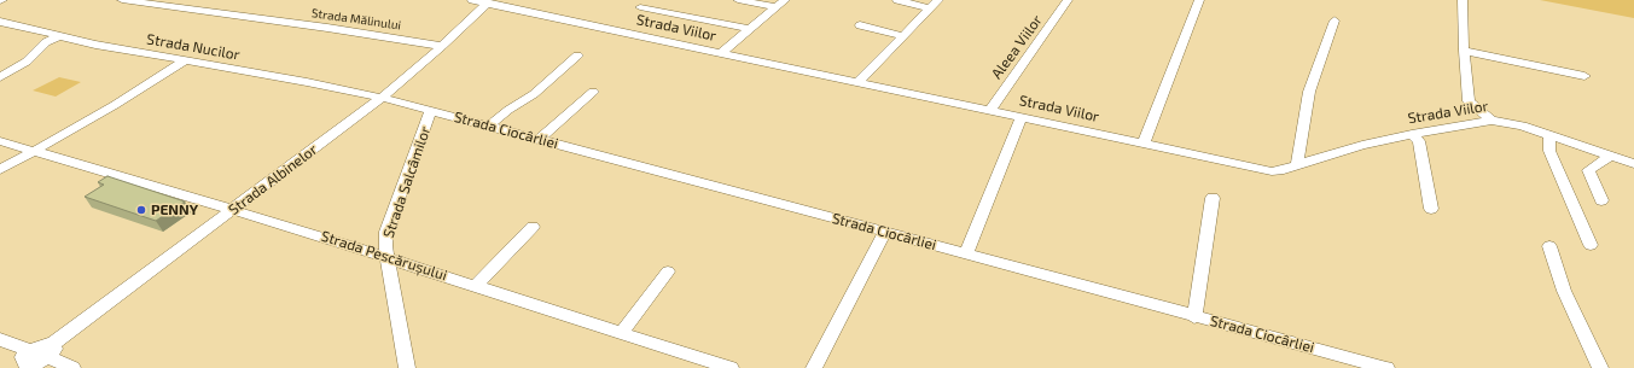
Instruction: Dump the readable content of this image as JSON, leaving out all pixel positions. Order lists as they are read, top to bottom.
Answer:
{
  "streets": {
    "street": [
      "Strada Mălinului",
      "Strada Viilor",
      "Strada Nucilor",
      "Aleea Viilor",
      "Strada Ciocârliei",
      "Strada Albinelor",
      "Strada Salcâmilor",
      "Strada Pescărușului"
    ]
  },
  "crossings": [
    ["Strada Mălinului", "Strada Albinelor"],
    ["Strada Viilor", "Aleea Viilor"],
    ["Strada Viilor", "Strada Albinelor"],
    ["Strada Nucilor", "Strada Ciocârliei"],
    ["Strada Nucilor", "Strada Albinelor"],
    ["Strada Ciocârliei", "Strada Albinelor"],
    ["Strada Ciocârliei", "Strada Salcâmilor"],
    ["Strada Albinelor", "Strada Pescărușului"],
    ["Strada Salcâmilor", "Strada Pescărușului"]
  ],
  "places": ["PENNY"]
}
